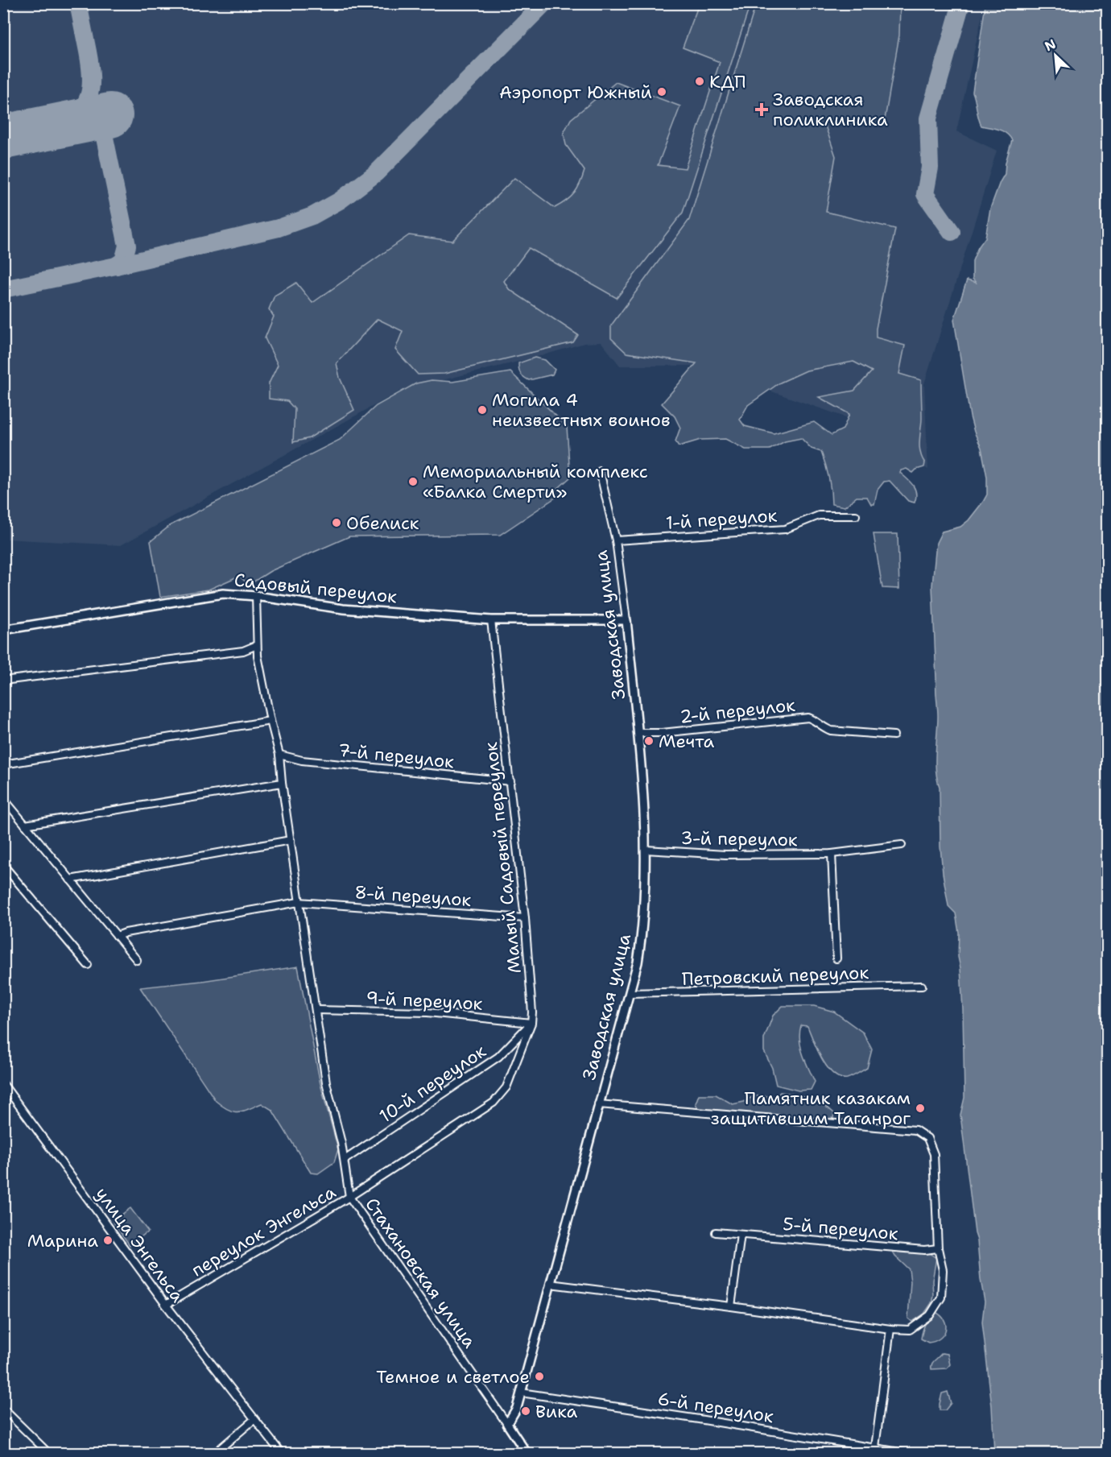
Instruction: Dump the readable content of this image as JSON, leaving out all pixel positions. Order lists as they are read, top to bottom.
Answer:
{
  "streets": {
    "street": [
      "1-й переулок",
      "Садовый переулок",
      "Заводская улица",
      "2-й переулок",
      "7-й переулок",
      "3-й переулок",
      "Малый Садовый переулок",
      "8-й переулок",
      "Петровский переулок",
      "9-й переулок",
      "10-й переулок",
      "5-й переулок",
      "переулок Энгельса",
      "улица Энгельса",
      "Стахановская улица",
      "6-й переулок"
    ]
  },
  "crossings": [
    ["1-й переулок", "Заводская улица"],
    ["Садовый переулок", "Заводская улица"],
    ["Садовый переулок", "Малый Садовый переулок"],
    ["Заводская улица", "2-й переулок"],
    ["Заводская улица", "3-й переулок"],
    ["Заводская улица", "Петровский переулок"],
    ["Заводская улица", "Стахановская улица"],
    ["Заводская улица", "6-й переулок"],
    ["7-й переулок", "Малый Садовый переулок"],
    ["Малый Садовый переулок", "8-й переулок"],
    ["Малый Садовый переулок", "9-й переулок"],
    ["Малый Садовый переулок", "10-й переулок"],
    ["Малый Садовый переулок", "Стахановская улица"],
    ["9-й переулок", "10-й переулок"],
    ["переулок Энгельса", "улица Энгельса"],
    ["переулок Энгельса", "Стахановская улица"]
  ],
  "places": {
    "other": [
      "КДП",
      "Аэропорт Южный",
      "Могила 4 неизвестных воинов",
      "Мемориальный комплекс «Балка Смерти»",
      "Обелиск",
      "Мечта",
      "Памятник казакам защитившим Таганрог",
      "Марина",
      "Темное и светлое",
      "Вика"
    ],
    "health": ["Заводская поликлиника"]
  },
  "north": "top left"
}
